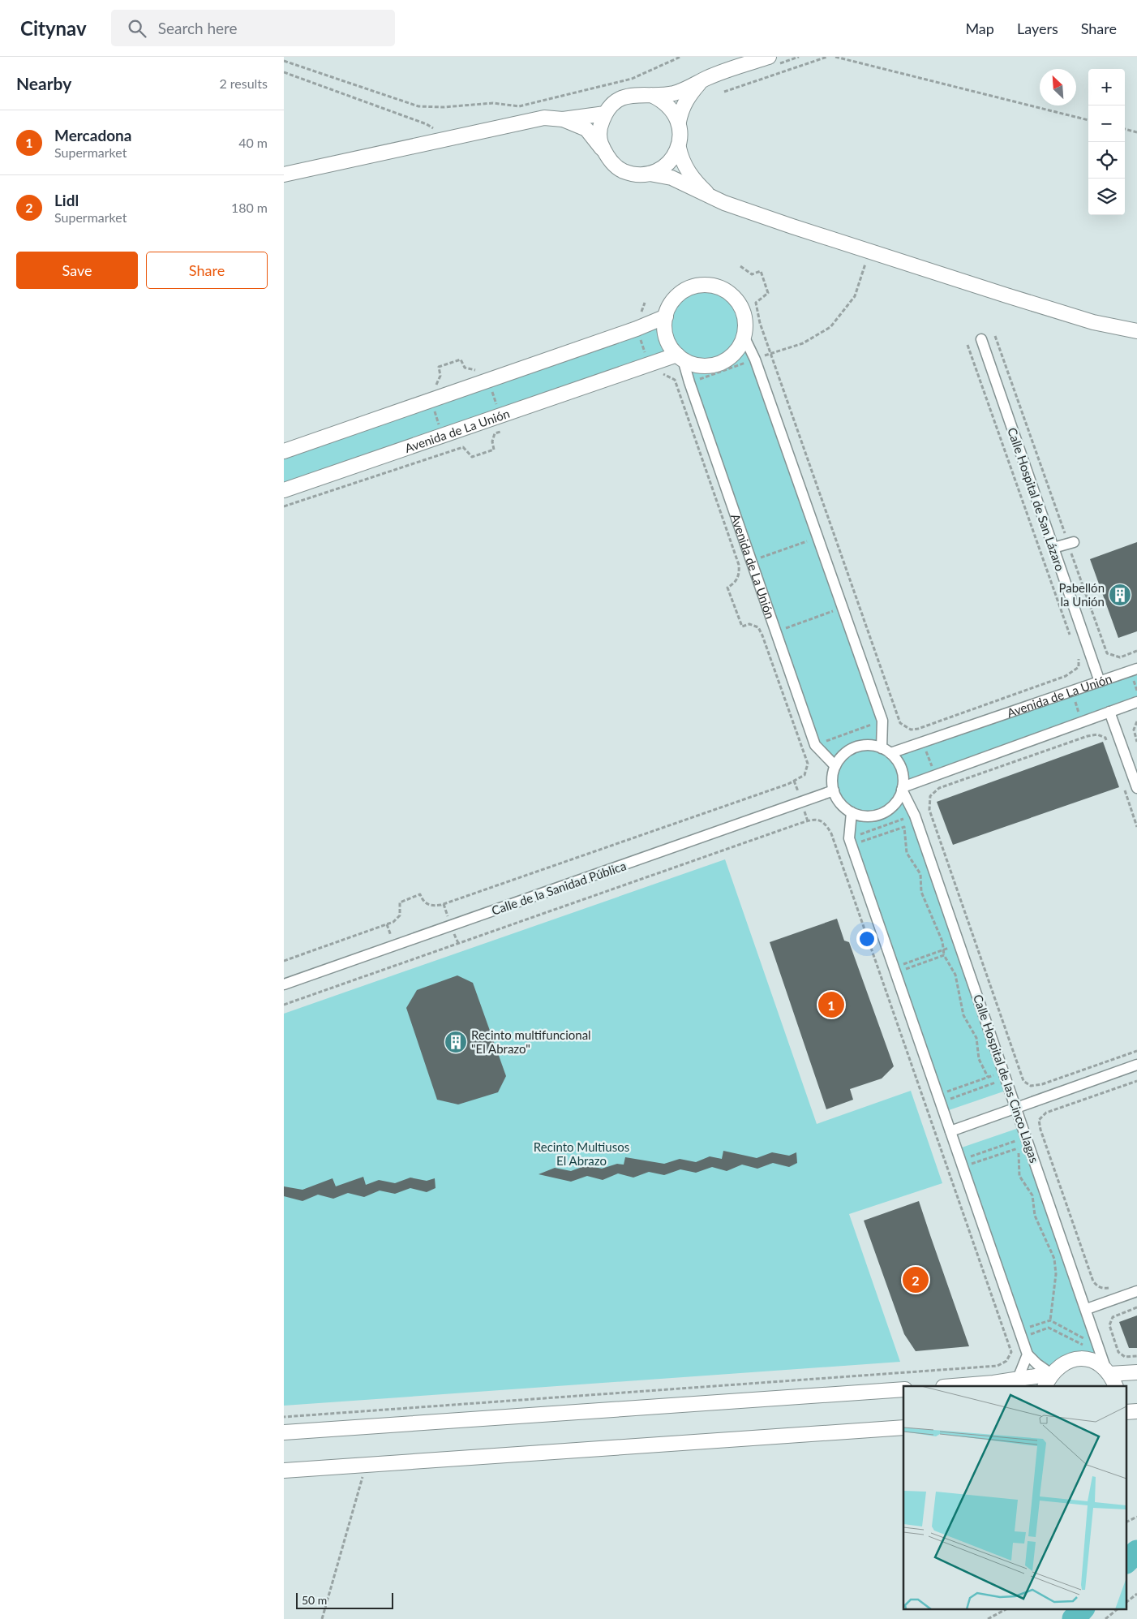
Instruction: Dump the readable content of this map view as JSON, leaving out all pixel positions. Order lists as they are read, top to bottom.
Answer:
{
  "streets": {
    "main road": ["Avenida de La Unión"],
    "street": ["Calle Hospital de San Lázaro", "Calle de la Sanidad Pública", "Calle Hospital de las Cinco Llagas"]
  },
  "crossings": [
    ["Avenida de La Unión", "Calle Hospital de San Lázaro"],
    ["Avenida de La Unión", "Calle de la Sanidad Pública"],
    ["Avenida de La Unión", "Calle Hospital de las Cinco Llagas"],
    ["Calle de la Sanidad Pública", "Calle Hospital de las Cinco Llagas"]
  ],
  "parks": ["Recinto Multiusos El Abrazo"],
  "places": {
    "building": ["Pabellón la Unión", "Recinto multifuncional \"El Abrazo\""]
  },
  "scale_bar": "50 m",
  "north": "top left",
  "page": {
    "header": "Citynav",
    "search": "Search here",
    "nav": ["Map", "Layers", "Share"],
    "heading": ["Nearby", "2 results"],
    "map_buttons": ["+", "−"],
    "list": [
      {
        "mark": "1",
        "name": "Mercadona",
        "note": "Supermarket",
        "value": "40 m"
      },
      {
        "mark": "2",
        "name": "Lidl",
        "note": "Supermarket",
        "value": "180 m"
      }
    ],
    "buttons": ["Save", "Share"],
    "pins": ["1", "2"],
    "scale": "50 m"
  }
}
